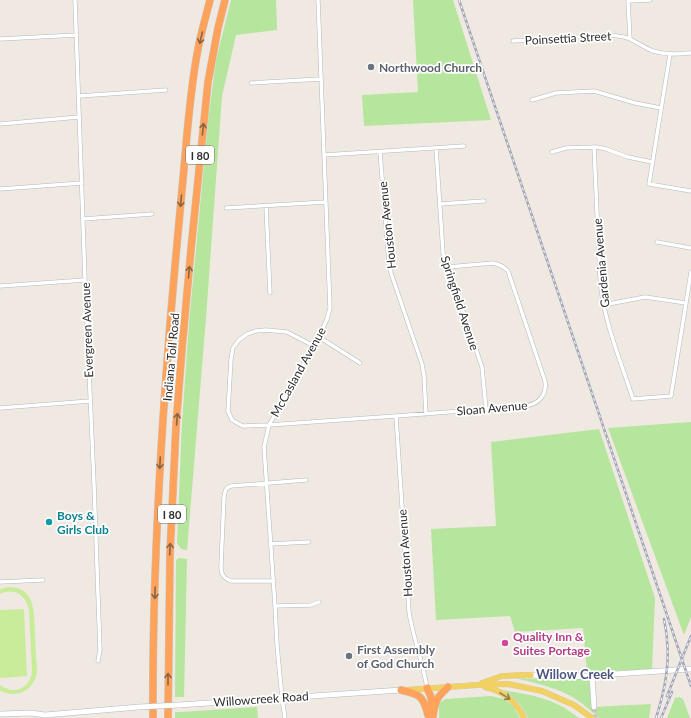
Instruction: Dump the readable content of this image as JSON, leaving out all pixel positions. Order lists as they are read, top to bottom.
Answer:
{
  "streets": {
    "highway": ["I 80", "Indiana Toll Road"],
    "main road": ["Willowcreek Road"],
    "street": [
      "Poinsettia Street",
      "Houston Avenue",
      "Gardenia Avenue",
      "Springfield Avenue",
      "Evergreen Avenue",
      "McCasland Avenue",
      "Sloan Avenue"
    ]
  },
  "crossings": [
    ["Houston Avenue", "Sloan Avenue"],
    ["Houston Avenue", "Willowcreek Road"],
    ["Springfield Avenue", "Sloan Avenue"],
    ["McCasland Avenue", "Sloan Avenue"],
    ["McCasland Avenue", "Willowcreek Road"]
  ],
  "districts": ["Willow Creek"],
  "places": [
    "Northwood Church",
    "Boys & Girls Club",
    "Quality Inn & Suites Portage",
    "First Assembly of God Church"
  ]
}
